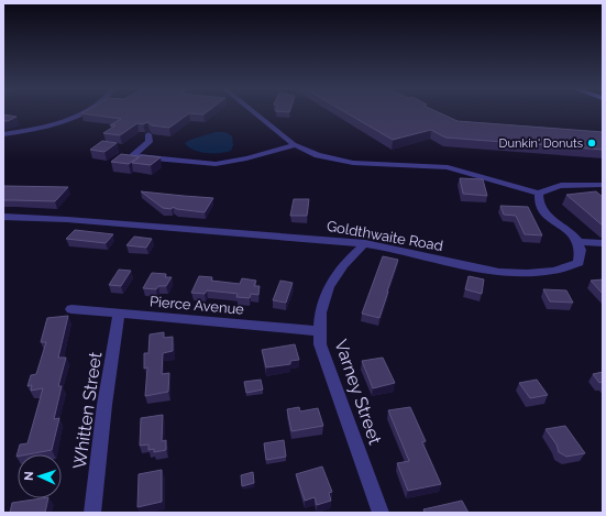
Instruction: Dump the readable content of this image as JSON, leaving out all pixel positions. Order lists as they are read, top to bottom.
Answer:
{
  "streets": {
    "street": [
      "Goldthwaite Road",
      "Pierce Avenue",
      "Varney Street",
      "Whitten Street"
    ]
  },
  "crossings": [
    ["Goldthwaite Road", "Varney Street"],
    ["Pierce Avenue", "Varney Street"],
    ["Pierce Avenue", "Whitten Street"]
  ],
  "places": ["Dunkin' Donuts"],
  "north": "left"
}
